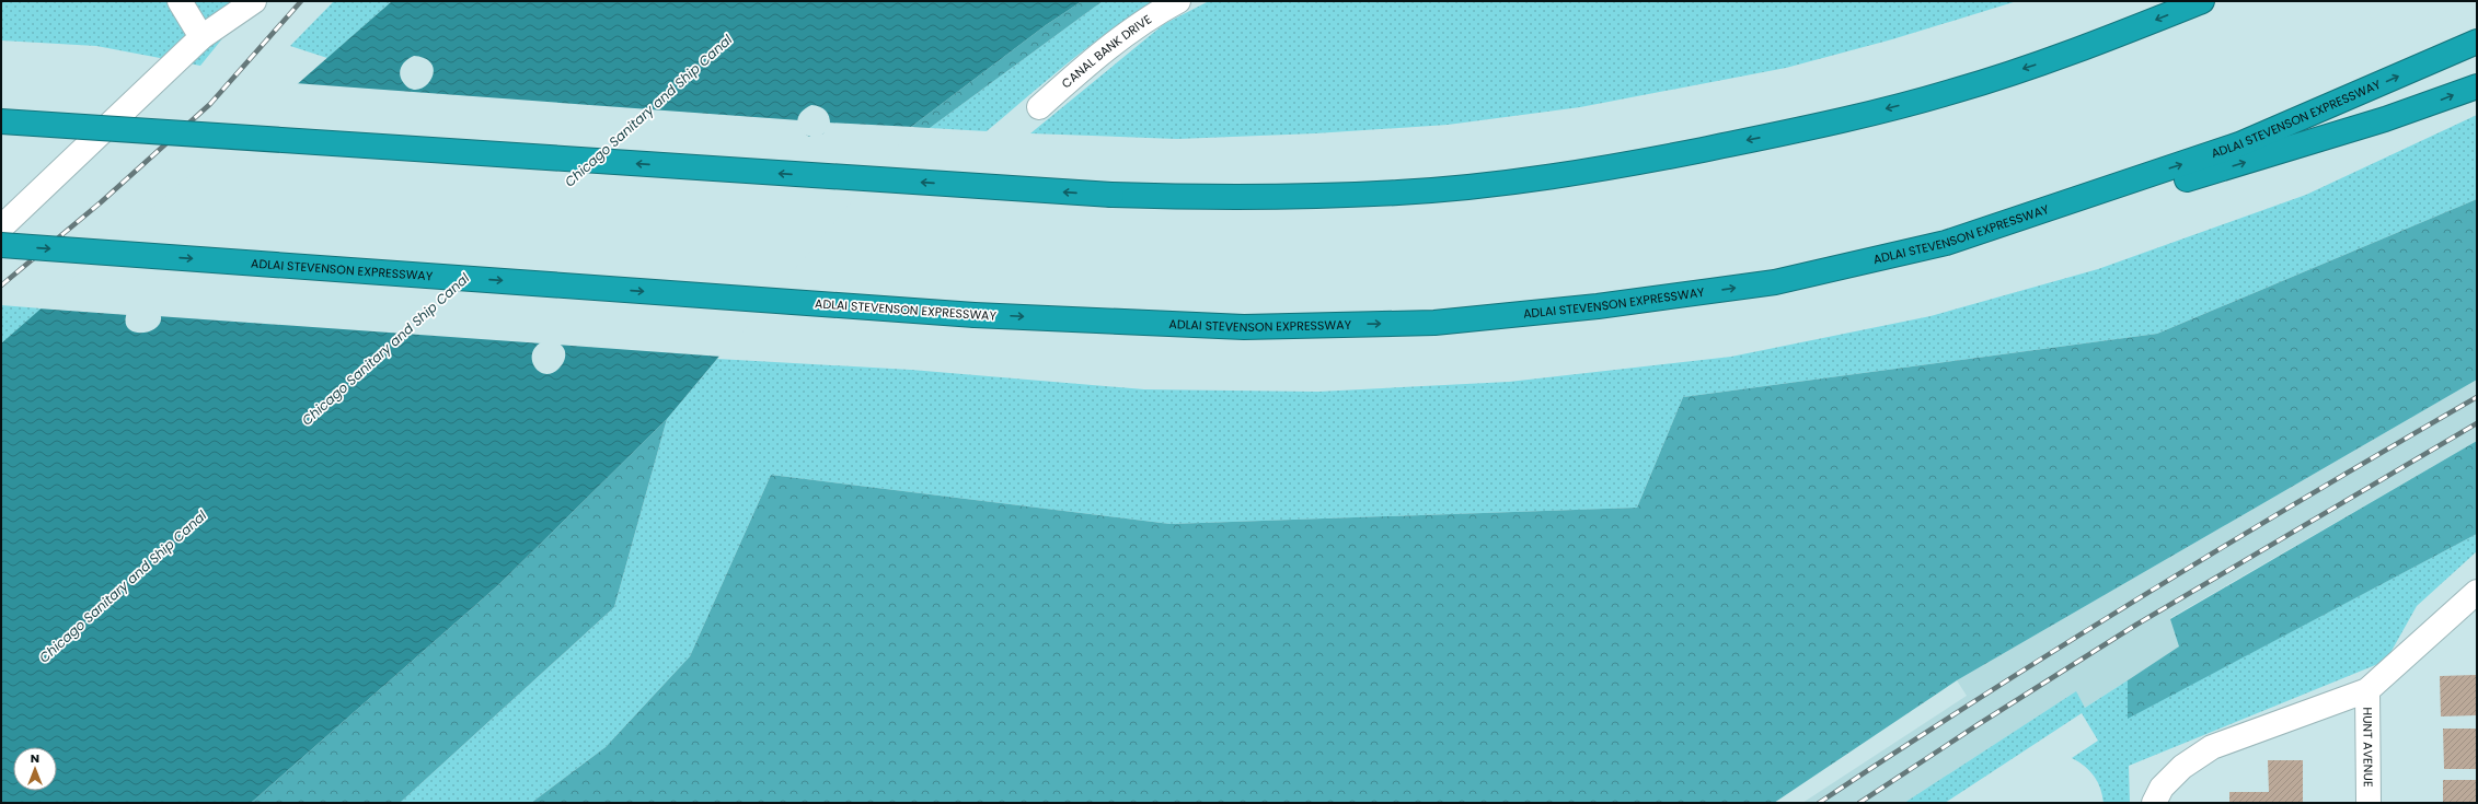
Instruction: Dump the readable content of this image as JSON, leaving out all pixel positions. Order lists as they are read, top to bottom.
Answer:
{
  "streets": {
    "highway": ["ADLAI STEVENSON EXPRESSWAY"],
    "street": ["CANAL BANK DRIVE", "HUNT AVENUE"]
  },
  "water": ["Chicago Sanitary and Ship Canal"],
  "north": "top"
}
